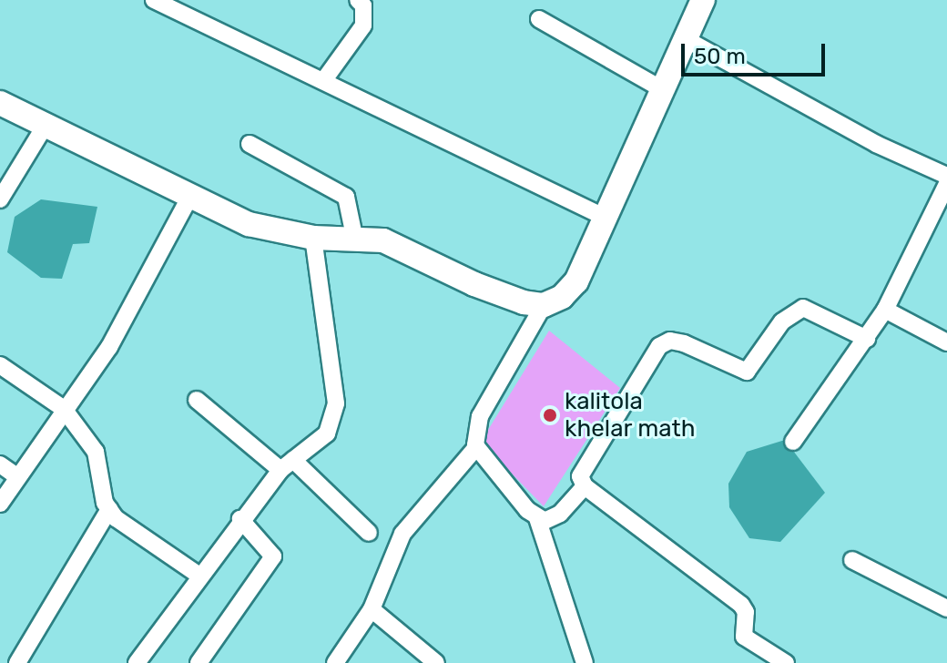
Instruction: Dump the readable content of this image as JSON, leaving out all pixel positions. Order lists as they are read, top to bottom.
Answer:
{
  "places": ["kalitola khelar math"],
  "scale_bar": "50 m"
}
